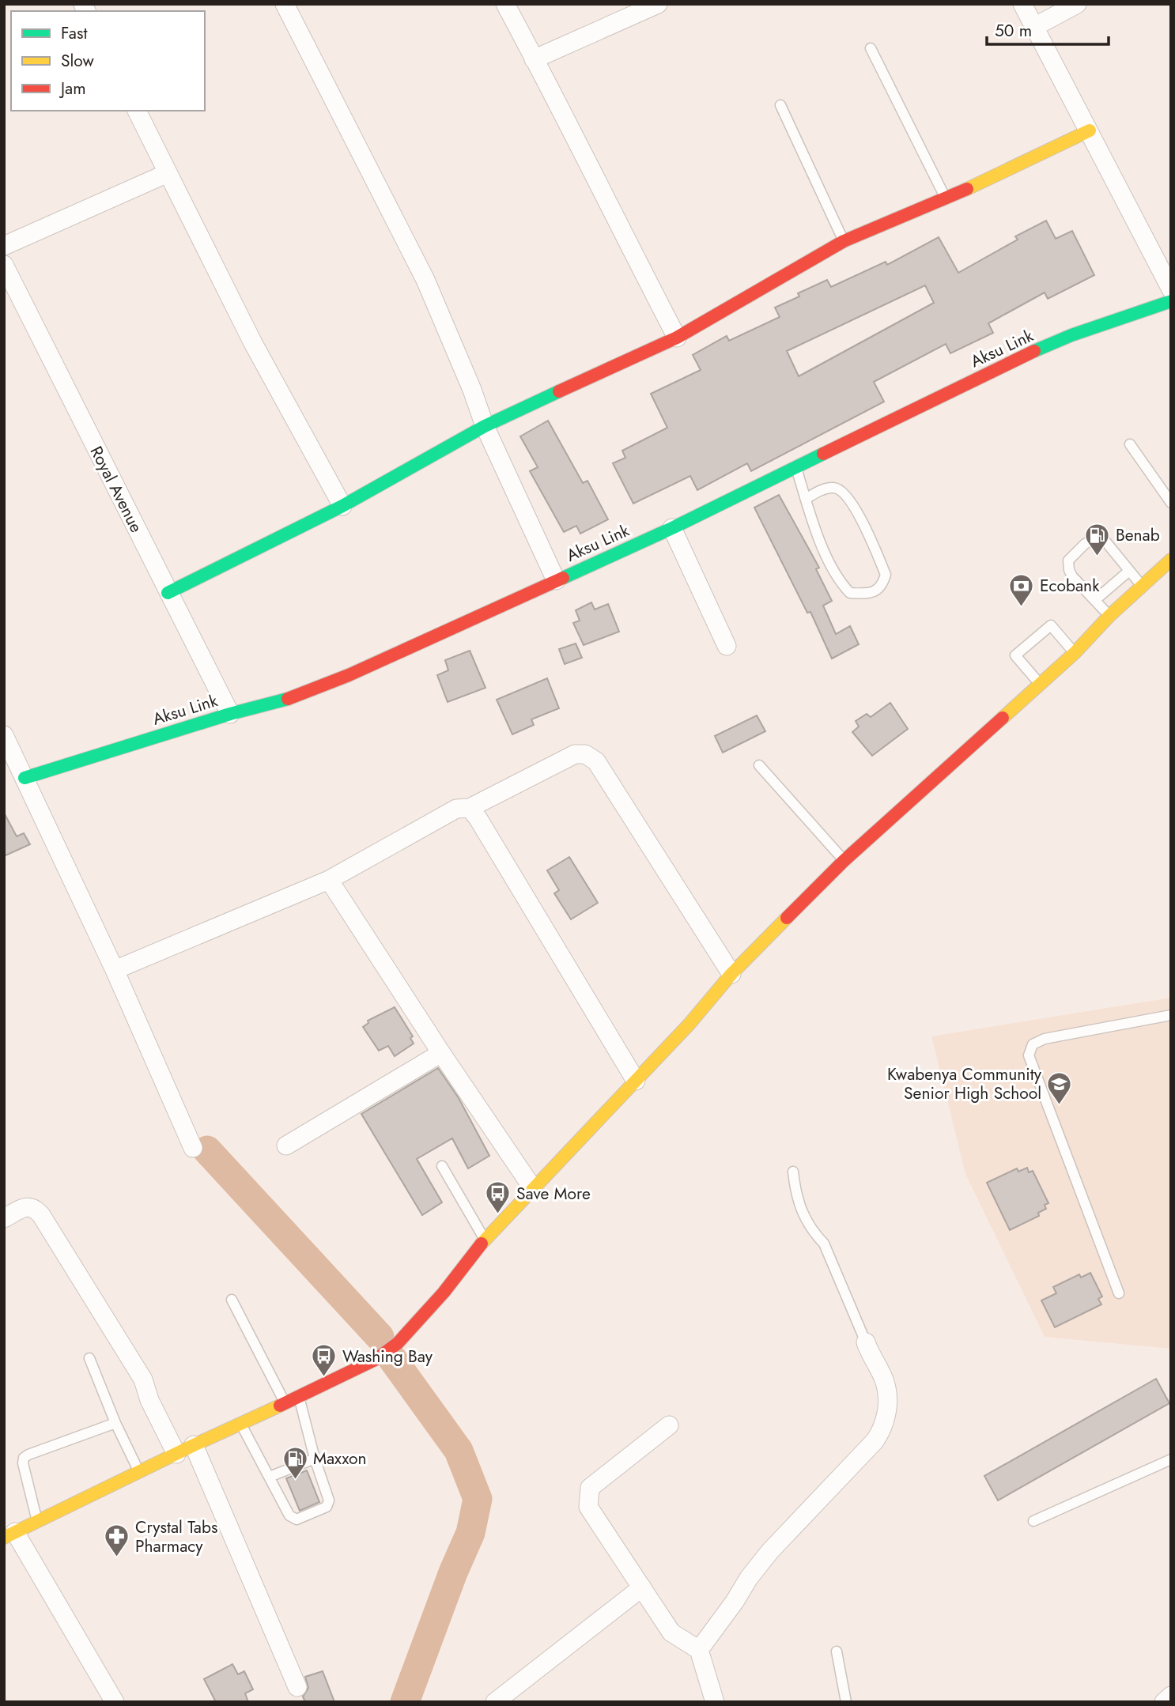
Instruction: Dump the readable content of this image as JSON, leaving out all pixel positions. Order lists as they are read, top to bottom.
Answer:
{
  "streets": {
    "street": ["Aksu Link", "Royal Avenue"]
  },
  "crossings": [
    ["Aksu Link", "Royal Avenue"]
  ],
  "places": {
    "fuel station": ["Benab", "Maxxon"],
    "bank": ["Ecobank"],
    "school or university": ["Kwabenya Community Senior High School"],
    "bus stop": ["Save More", "Washing Bay"],
    "pharmacy": ["Crystal Tabs Pharmacy"]
  },
  "legend": ["Fast", "Slow", "Jam"],
  "scale_bar": "50 m"
}
